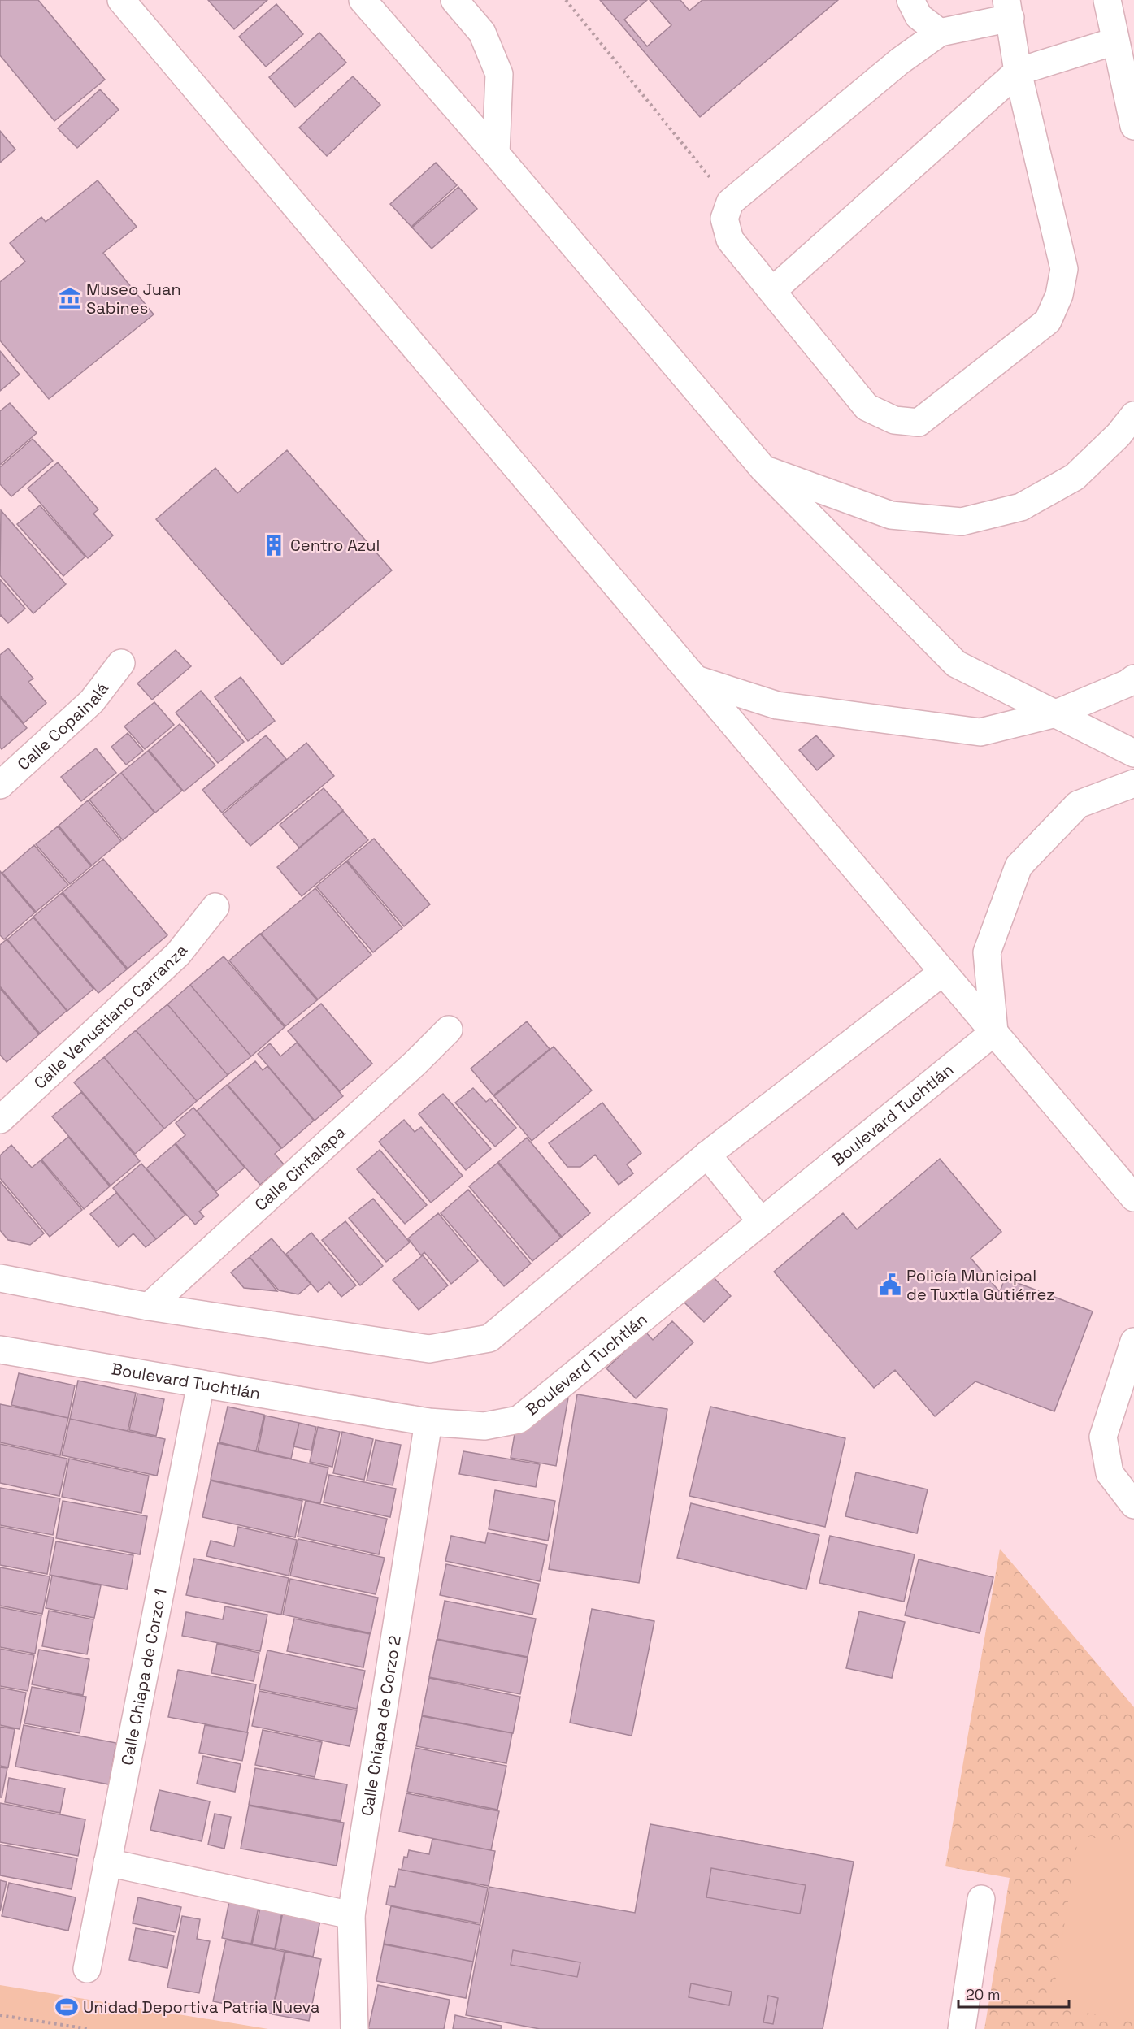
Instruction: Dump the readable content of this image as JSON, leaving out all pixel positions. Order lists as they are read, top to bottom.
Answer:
{
  "streets": {
    "main road": [
      "Calle Copainalá",
      "Calle Venustiano Carranza",
      "Boulevard Tuchtlán",
      "Calle Cintalapa",
      "Calle Chiapa de Corzo 1",
      "Calle Chiapa de Corzo 2"
    ]
  },
  "crossings": [
    ["Boulevard Tuchtlán", "Calle Chiapa de Corzo 1"],
    ["Boulevard Tuchtlán", "Calle Chiapa de Corzo 2"]
  ],
  "places": {
    "museum": ["Museo Juan Sabines"],
    "building": ["Centro Azul"],
    "public building": ["Policía Municipal de Tuxtla Gutiérrez"],
    "sports": ["Unidad Deportiva Patria Nueva"]
  },
  "scale_bar": "20 m"
}
